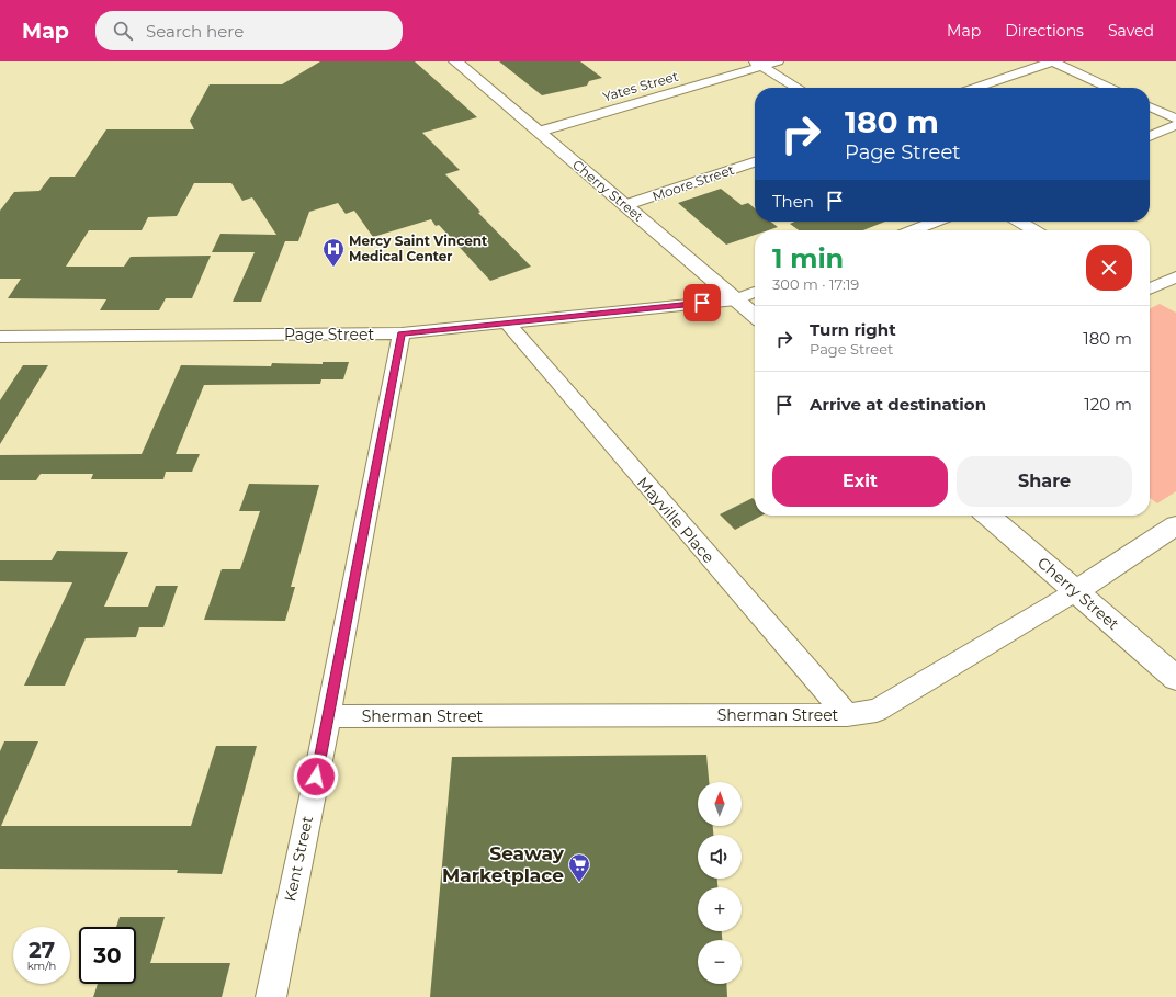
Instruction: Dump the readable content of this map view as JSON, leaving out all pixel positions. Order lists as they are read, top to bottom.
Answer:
{
  "streets": {
    "main road": ["Cherry Street", "Sherman Street"],
    "street": [
      "Yates Street",
      "Moore Street",
      "Page Street",
      "Mayville Place",
      "Kent Street"
    ]
  },
  "crossings": [
    ["Yates Street", "Cherry Street"],
    ["Moore Street", "Cherry Street"],
    ["Cherry Street", "Page Street"],
    ["Cherry Street", "Sherman Street"],
    ["Page Street", "Mayville Place"],
    ["Page Street", "Kent Street"],
    ["Mayville Place", "Sherman Street"],
    ["Sherman Street", "Kent Street"]
  ],
  "places": {
    "hospital": ["Mercy Saint Vincent Medical Center"],
    "supermarket": ["Seaway Marketplace"]
  },
  "north": "top",
  "page": {
    "header": "Map",
    "search": "Search here",
    "nav": ["Map", "Directions", "Saved"],
    "turn": ["180 m", "Page Street"],
    "then": "Then",
    "heading": ["1 min", "300 m · 17:19"],
    "list": [
      {
        "name": "Turn right",
        "note": "Page Street",
        "value": "180 m"
      },
      {
        "name": "Arrive at destination",
        "value": "120 m"
      }
    ],
    "buttons": ["Exit", "Share"],
    "map_buttons": ["+", "−"],
    "speed": "27 km/h",
    "limit": "30"
  }
}
